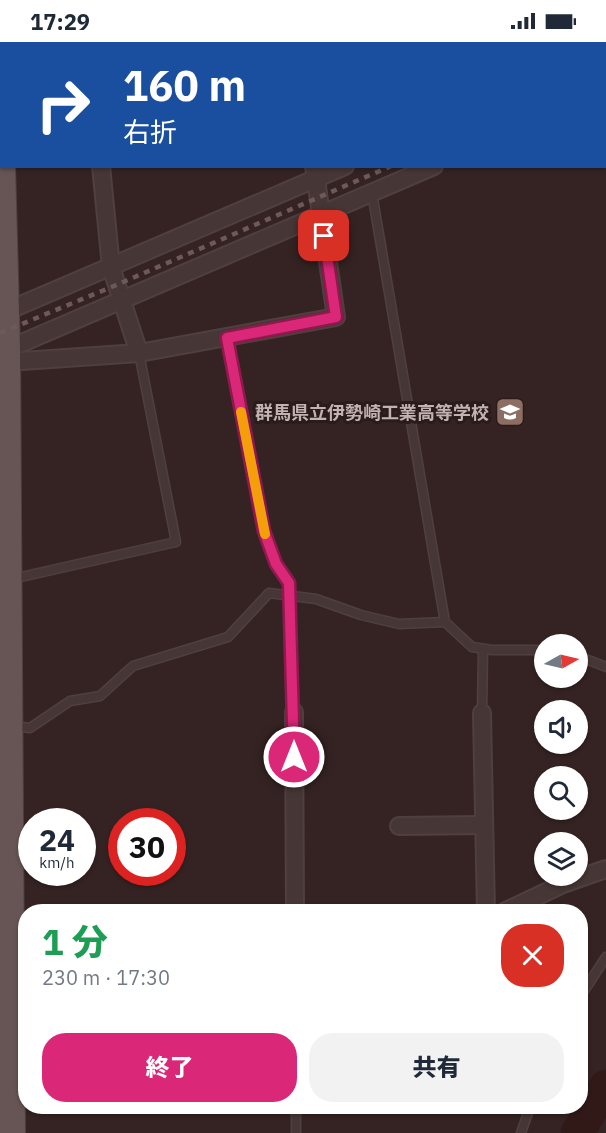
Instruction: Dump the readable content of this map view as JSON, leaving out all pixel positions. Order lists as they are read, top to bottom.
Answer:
{
  "places": {
    "school or university": ["群馬県立伊勢崎工業高等学校"]
  },
  "north": "right",
  "page": {
    "status": "17:29",
    "turn": ["160 m", "右折"],
    "speed": "24 km/h",
    "limit": "30",
    "heading": ["1 分", "230 m · 17:30"],
    "buttons": ["終了", "共有"]
  }
}
